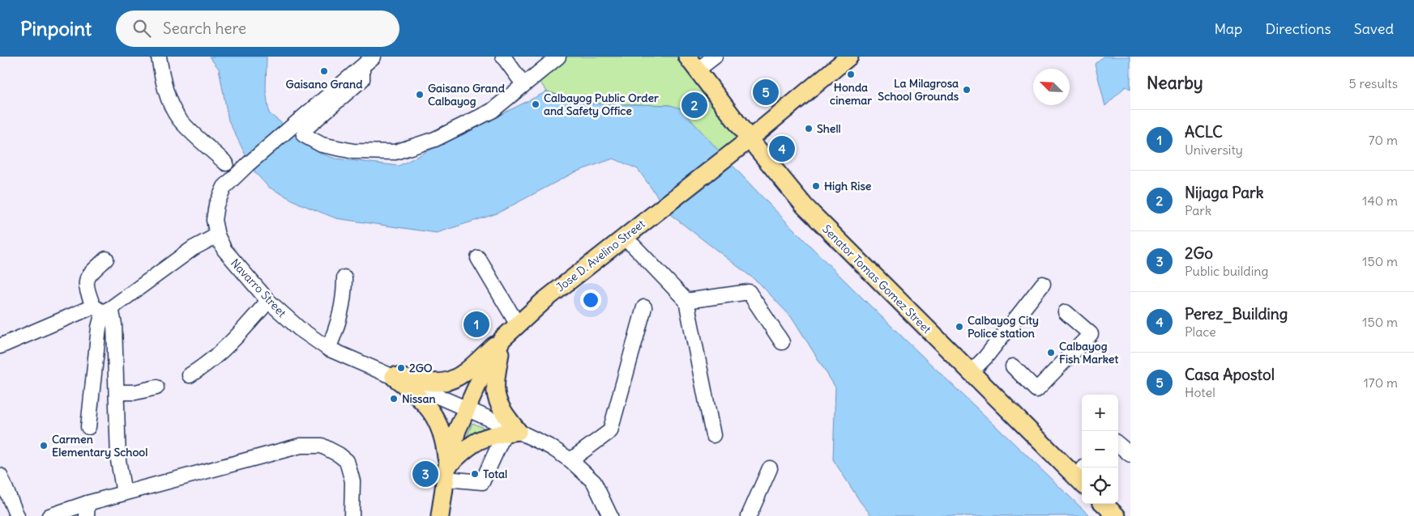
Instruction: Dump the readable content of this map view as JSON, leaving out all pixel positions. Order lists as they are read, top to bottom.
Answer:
{
  "streets": {
    "main road": ["Jose D. Avelino Street", "Senator Tomas Gomez Street"],
    "street": ["Navarro Street"]
  },
  "crossings": [
    ["Jose D. Avelino Street", "Senator Tomas Gomez Street"],
    ["Jose D. Avelino Street", "Navarro Street"]
  ],
  "places": [
    "Gaisano Grand",
    "Honda cinemar",
    "La Milagrosa School Grounds",
    "Gaisano Grand Calbayog",
    "Calbayog Public Order and Safety Office",
    "Shell",
    "High Rise",
    "Calbayog City Police station",
    "Calbayog Fish Market",
    "2GO",
    "Nissan",
    "Carmen Elementary School",
    "Total"
  ],
  "north": "top left",
  "page": {
    "header": "Pinpoint",
    "search": "Search here",
    "nav": ["Map", "Directions", "Saved"],
    "heading": ["Nearby", "5 results"],
    "pins": [
      "5",
      "2",
      "4",
      "1",
      "3"
    ],
    "list": [
      {
        "mark": "1",
        "name": "ACLC",
        "note": "University",
        "value": "70 m"
      },
      {
        "mark": "2",
        "name": "Nijaga Park",
        "note": "Park",
        "value": "140 m"
      },
      {
        "mark": "3",
        "name": "2Go",
        "note": "Public building",
        "value": "150 m"
      },
      {
        "mark": "4",
        "name": "Perez_Building",
        "note": "Place",
        "value": "150 m"
      },
      {
        "mark": "5",
        "name": "Casa Apostol",
        "note": "Hotel",
        "value": "170 m"
      }
    ],
    "map_buttons": ["+", "−"]
  }
}
